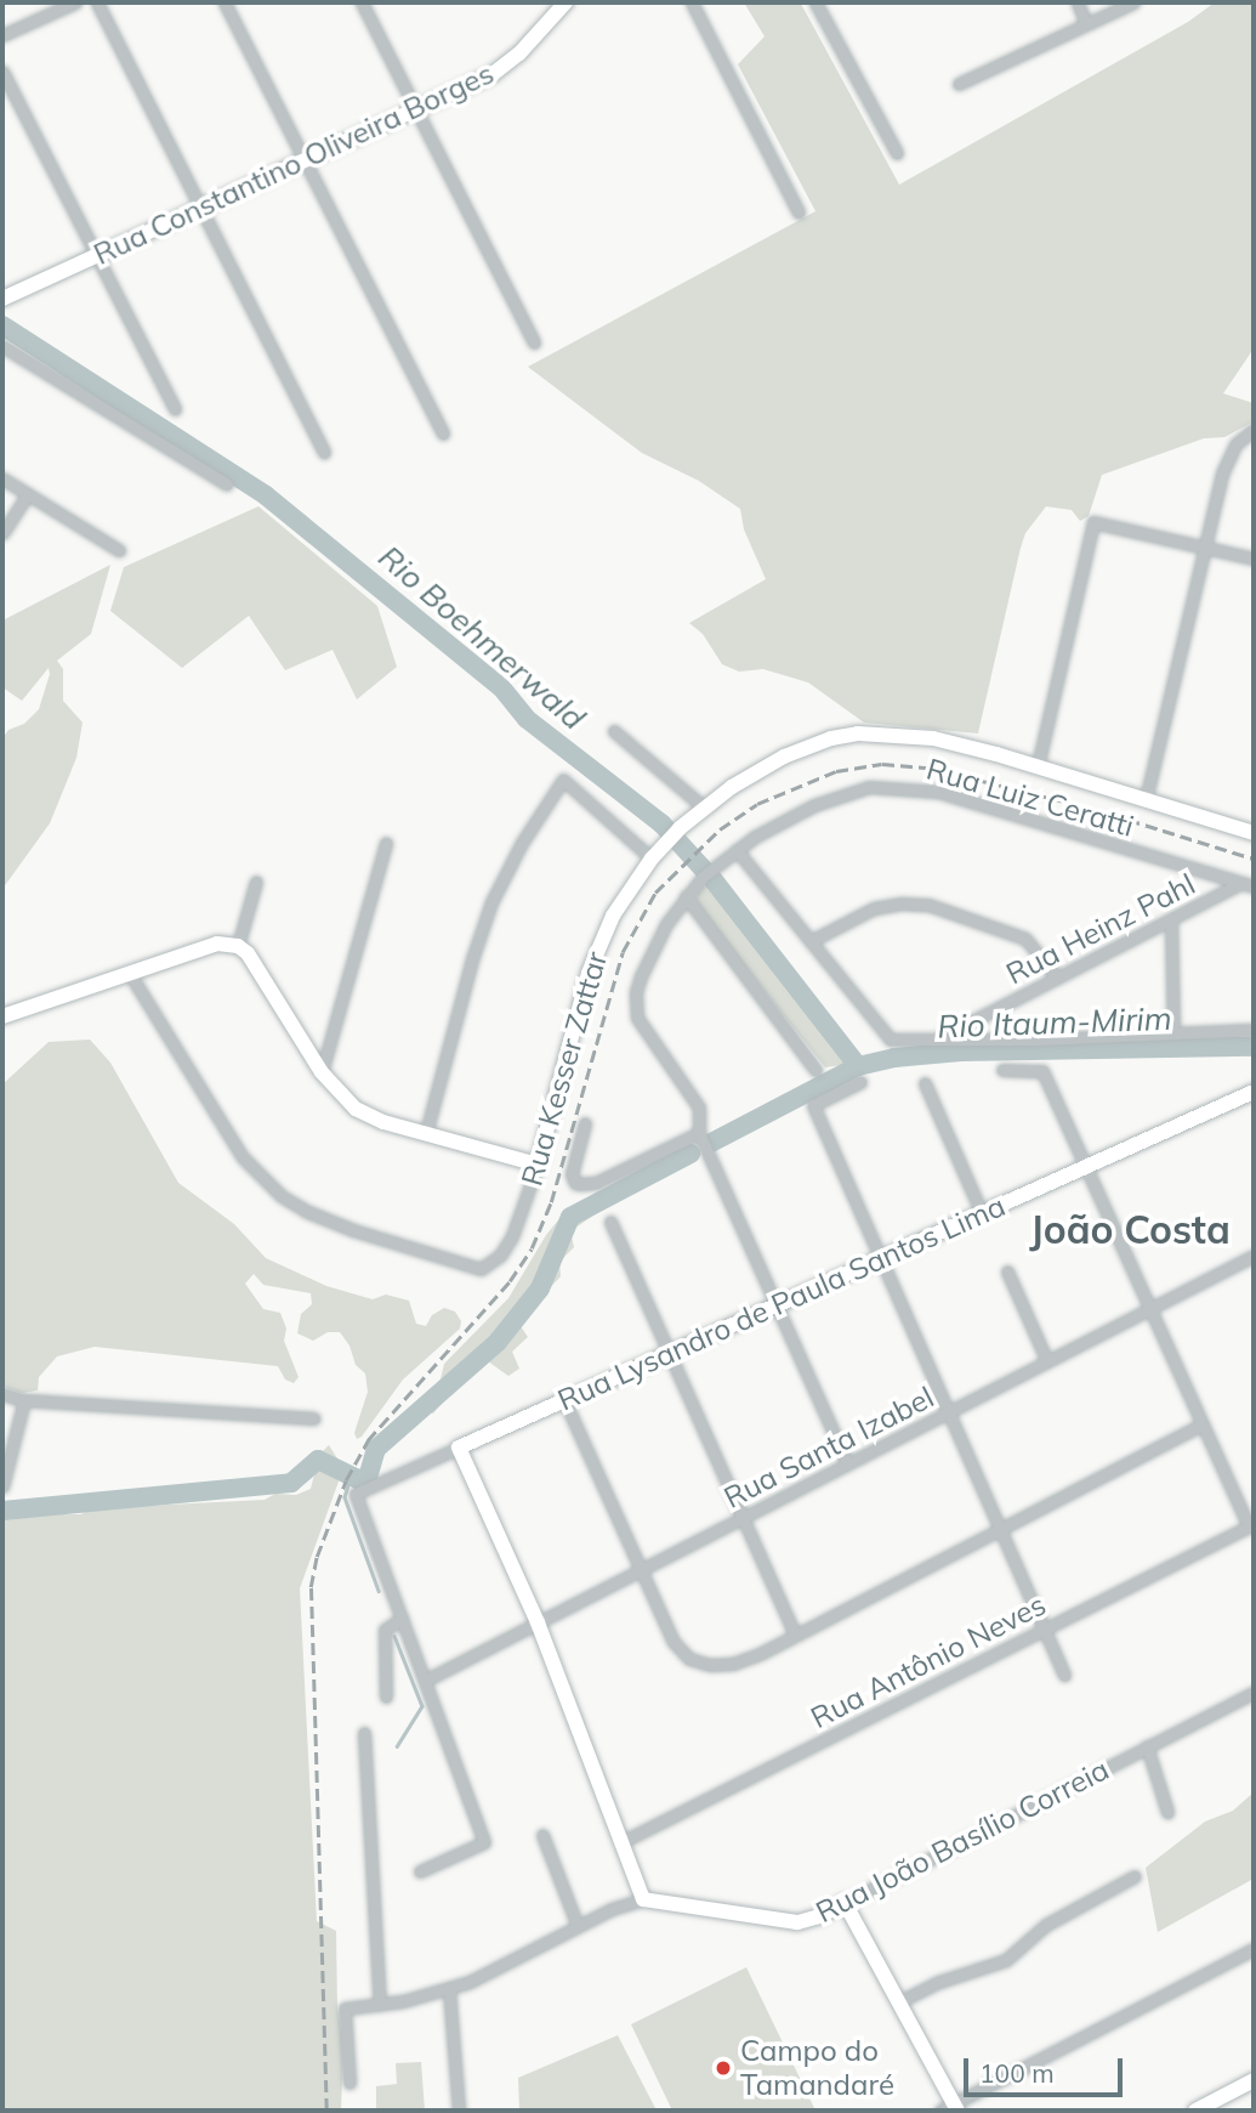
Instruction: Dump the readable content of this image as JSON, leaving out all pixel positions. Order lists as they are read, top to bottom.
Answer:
{
  "streets": {
    "street": [
      "Rua Constantino Oliveira Borges",
      "Rua Luiz Ceratti",
      "Rua Heinz Pahl",
      "Rua Kesser Zattar",
      "Rua Lysandro de Paula Santos Lima",
      "Rua Santa Izabel",
      "Rua Antônio Neves",
      "Rua João Basílio Correia"
    ]
  },
  "crossings": [
    ["Rua Luiz Ceratti", "Rua Heinz Pahl"],
    ["Rua Luiz Ceratti", "Rua Lysandro de Paula Santos Lima"],
    ["Rua Luiz Ceratti", "Rua Santa Izabel"]
  ],
  "districts": ["João Costa"],
  "water": ["Rio Boehmerwald", "Rio Itaum-Mirim"],
  "places": ["Campo do Tamandaré"],
  "scale_bar": "100 m"
}
